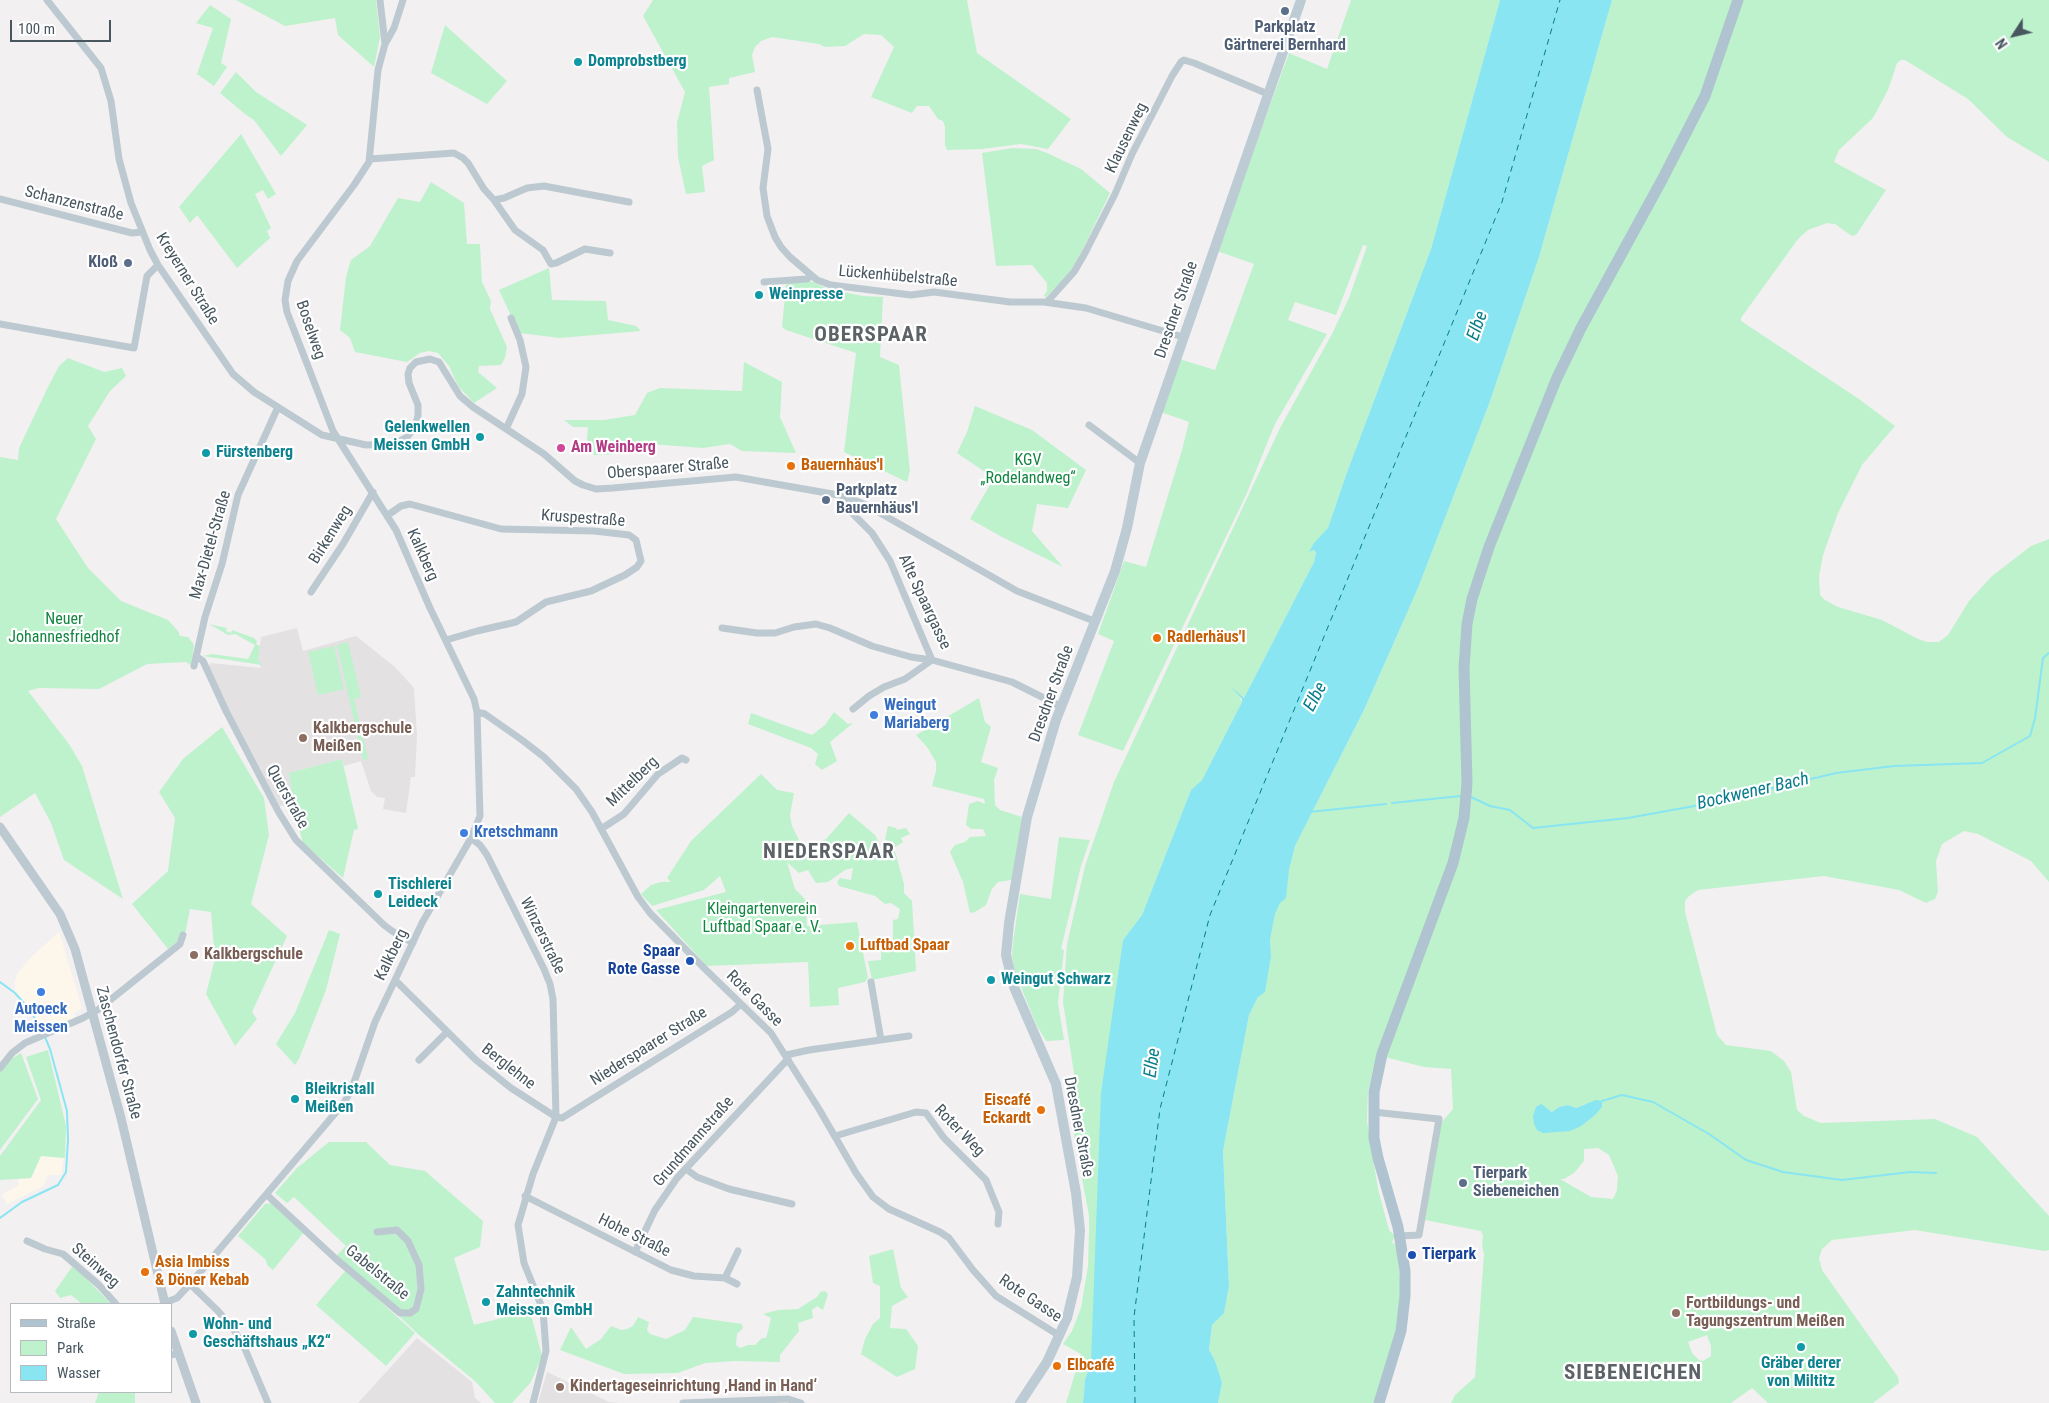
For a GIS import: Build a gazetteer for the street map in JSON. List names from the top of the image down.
{
  "streets": {
    "main road": ["Dresdner Straße"],
    "street": [
      "Klausenweg",
      "Schanzenstraße",
      "Lückenhübelstraße",
      "Kreyerner Straße",
      "Boselweg",
      "Oberspaarer Straße",
      "Kruspestraße",
      "Birkenweg",
      "Max-Dietel-Straße",
      "Kalkberg",
      "Alte Spaargasse",
      "Mittelberg",
      "Querstraße",
      "Winzerstraße",
      "Rote Gasse",
      "Niederspaarer Straße",
      "Zaschendorfer Straße",
      "Berglehne",
      "Roter Weg",
      "Grundmannstraße",
      "Hohe Straße",
      "Steinweg",
      "Gabelstraße"
    ]
  },
  "crossings": [
    ["Klausenweg", "Lückenhübelstraße"],
    ["Klausenweg", "Dresdner Straße"],
    ["Schanzenstraße", "Kreyerner Straße"],
    ["Lückenhübelstraße", "Dresdner Straße"],
    ["Kreyerner Straße", "Boselweg"],
    ["Kreyerner Straße", "Oberspaarer Straße"],
    ["Kreyerner Straße", "Max-Dietel-Straße"],
    ["Kreyerner Straße", "Kalkberg"],
    ["Dresdner Straße", "Oberspaarer Straße"],
    ["Dresdner Straße", "Alte Spaargasse"],
    ["Dresdner Straße", "Rote Gasse"],
    ["Boselweg", "Oberspaarer Straße"],
    ["Boselweg", "Kalkberg"],
    ["Oberspaarer Straße", "Kalkberg"],
    ["Oberspaarer Straße", "Alte Spaargasse"],
    ["Kruspestraße", "Kalkberg"],
    ["Birkenweg", "Kalkberg"],
    ["Max-Dietel-Straße", "Querstraße"],
    ["Kalkberg", "Querstraße"],
    ["Kalkberg", "Winzerstraße"],
    ["Kalkberg", "Rote Gasse"],
    ["Kalkberg", "Berglehne"],
    ["Kalkberg", "Gabelstraße"],
    ["Mittelberg", "Rote Gasse"],
    ["Winzerstraße", "Niederspaarer Straße"],
    ["Winzerstraße", "Berglehne"],
    ["Rote Gasse", "Niederspaarer Straße"],
    ["Rote Gasse", "Roter Weg"],
    ["Rote Gasse", "Grundmannstraße"],
    ["Niederspaarer Straße", "Berglehne"],
    ["Grundmannstraße", "Hohe Straße"]
  ],
  "districts": ["OBERSPAAR", "NIEDERSPAAR", "SIEBENEICHEN"],
  "water": ["Elbe", "Bockwener Bach"],
  "parks": ["KGV „Rodelandweg“", "Neuer Johannesfriedhof", "Kleingartenverein Luftbad Spaar e. V."],
  "places": [
    "Parkplatz Gärtnerei Bernhard",
    "Domprobstberg",
    "Kloß",
    "Weinpresse",
    "Gelenkwellen Meissen GmbH",
    "Am Weinberg",
    "Fürstenberg",
    "Bauernhäus'l",
    "Parkplatz Bauernhäus'l",
    "Radlerhäus'l",
    "Weingut Mariaberg",
    "Kalkbergschule Meißen",
    "Kretschmann",
    "Tischlerei Leideck",
    "Luftbad Spaar",
    "Kalkbergschule",
    "Spaar Rote Gasse",
    "Weingut Schwarz",
    "Autoeck Meissen",
    "Bleikristall Meißen",
    "Eiscafé Eckardt",
    "Tierpark Siebeneichen",
    "Tierpark",
    "Asia Imbiss & Döner Kebab",
    "Zahntechnik Meissen GmbH",
    "Fortbildungs- und Tagungszentrum Meißen",
    "Wohn- und Geschäftshaus „K2“",
    "Gräber derer von Miltitz",
    "Elbcafé",
    "Kindertageseinrichtung ‚Hand in Hand‘"
  ],
  "legend": ["Straße", "Park", "Wasser"],
  "scale_bar": "100 m",
  "north": "bottom left"
}
